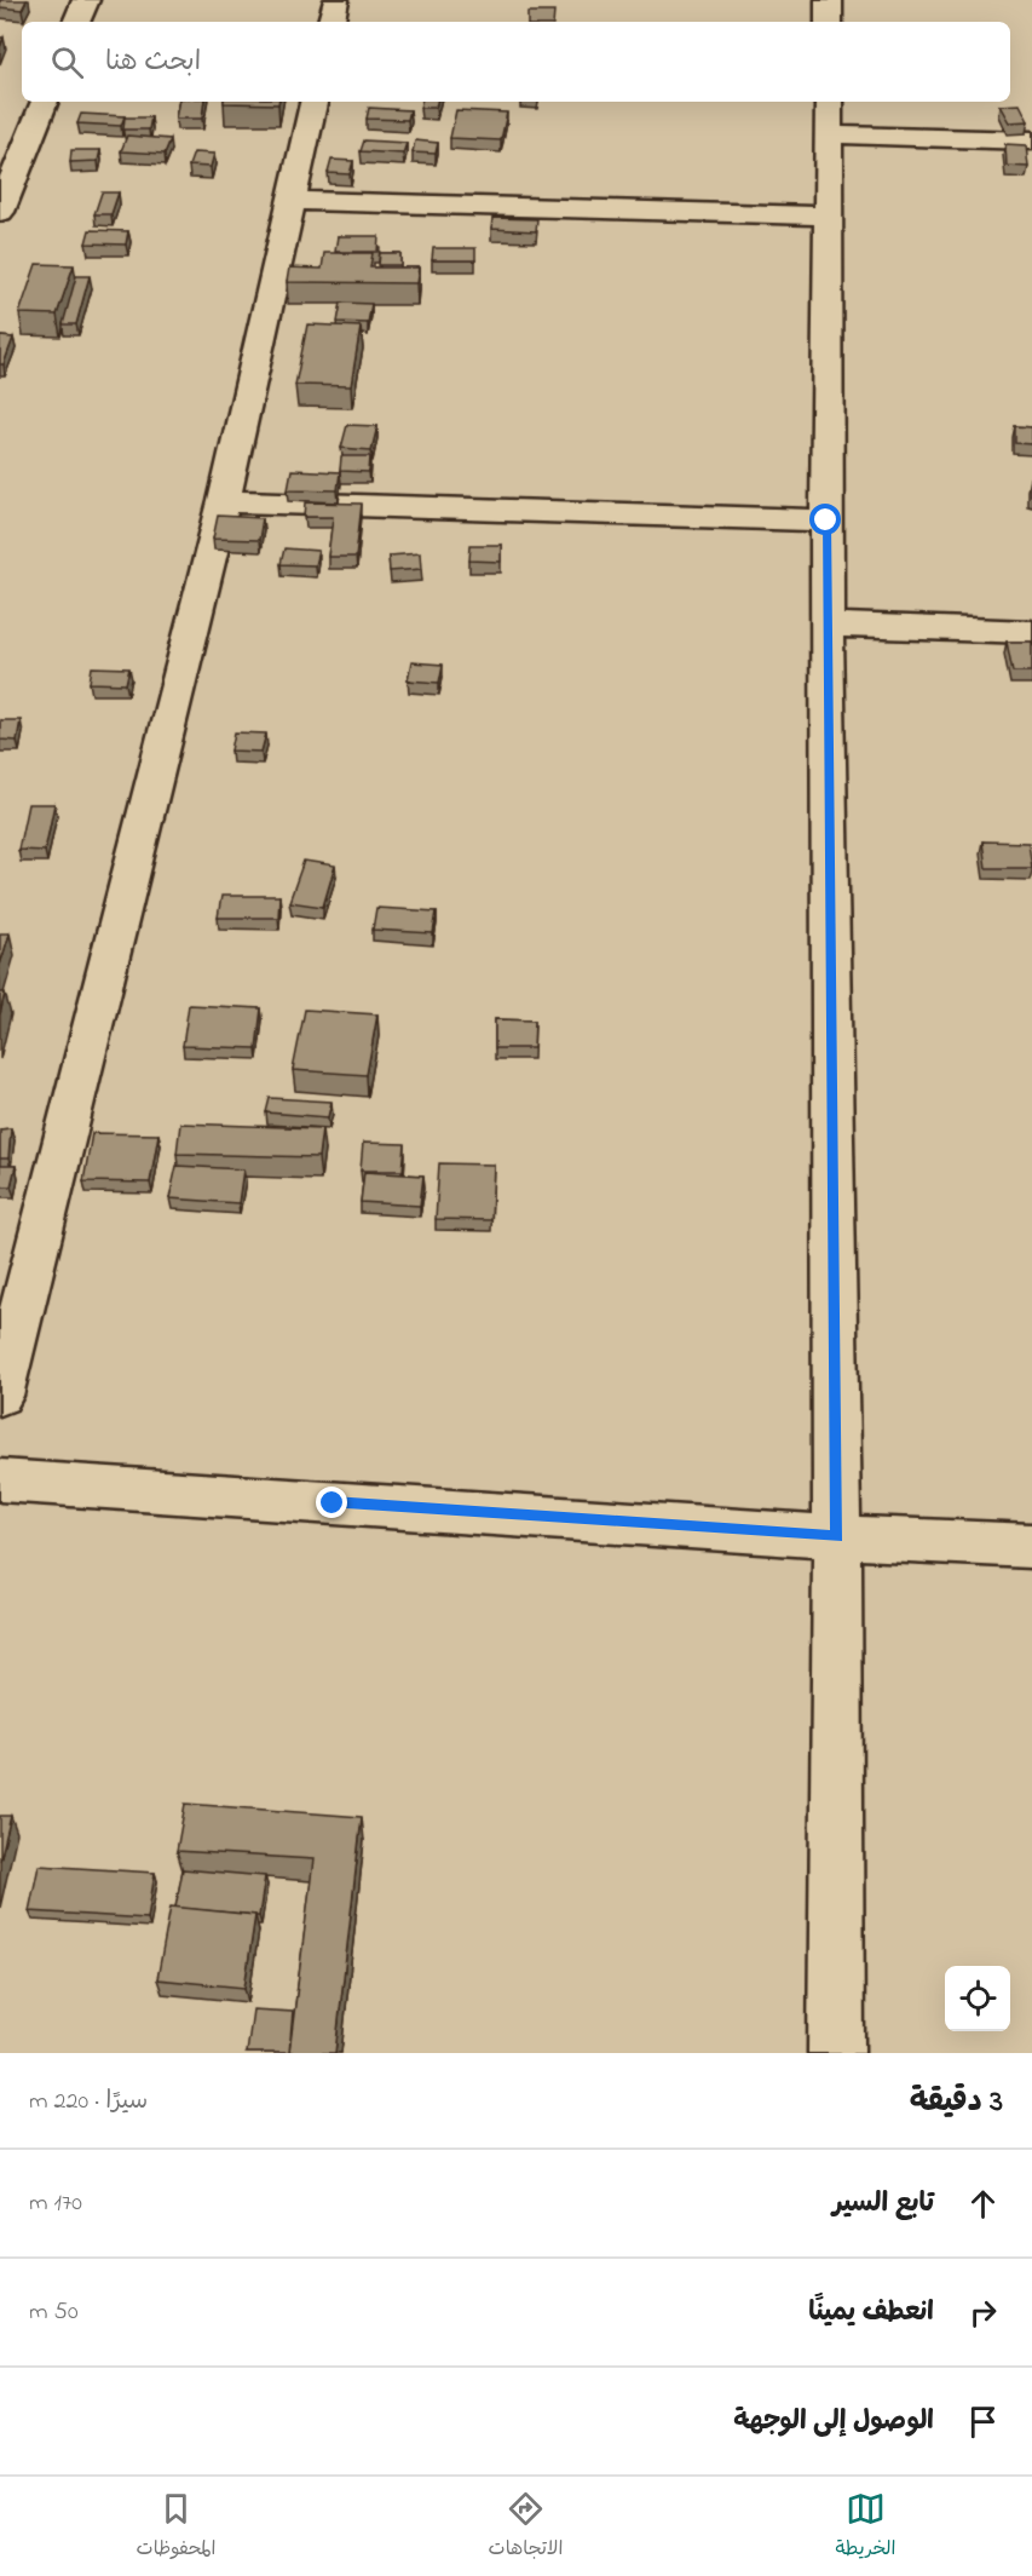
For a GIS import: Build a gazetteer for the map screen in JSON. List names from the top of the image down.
{
  "page": {
    "search": "ابحث هنا",
    "heading": ["3 دقيقة", "سيرًا · 220 m"],
    "list": [
      ["تابع السير", "170 m"],
      ["انعطف يمينًا", "50 m"],
      "الوصول إلى الوجهة"
    ],
    "nav": ["الخريطة", "الاتجاهات", "المحفوظات"]
  }
}
